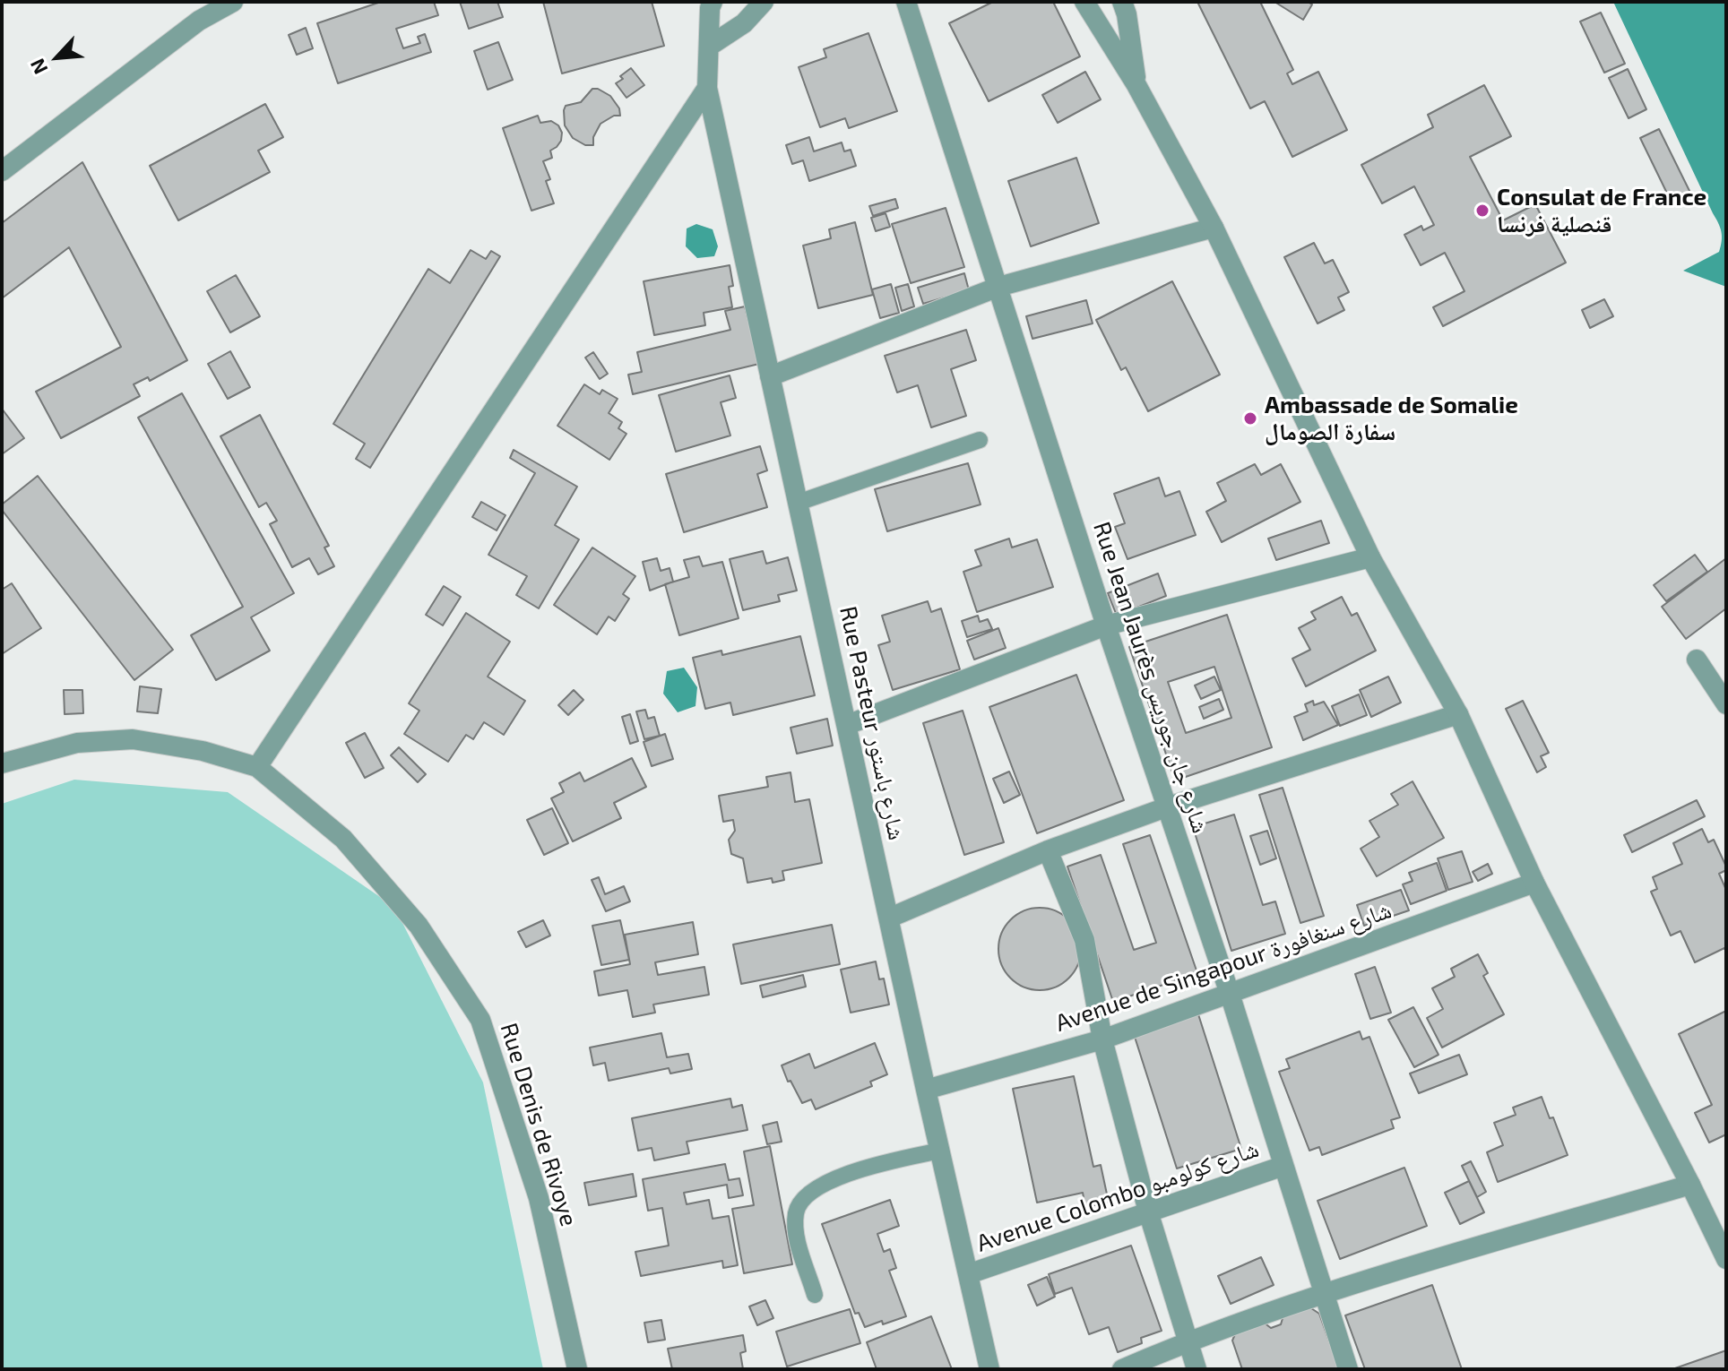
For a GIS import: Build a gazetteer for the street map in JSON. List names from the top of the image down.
{
  "streets": {
    "street": [
      "Rue Jean Jaurès شارع جان جوريس",
      "Rue Pasteur شارع باستور",
      "Avenue de Singapour شارع سنغافورة",
      "Rue Denis de Rivoye",
      "Avenue Colombo شارع كولومبو"
    ]
  },
  "crossings": [
    ["Rue Jean Jaurès شارع جان جوريس", "Avenue de Singapour شارع سنغافورة"],
    ["Rue Jean Jaurès شارع جان جوريس", "Avenue Colombo شارع كولومبو"],
    ["Rue Pasteur شارع باستور", "Avenue de Singapour شارع سنغافورة"],
    ["Rue Pasteur شارع باستور", "Avenue Colombo شارع كولومبو"]
  ],
  "places": ["Consulat de France قنصلية فرنسا", "Ambassade de Somalie سفارة الصومال"],
  "north": "bottom left"
}
